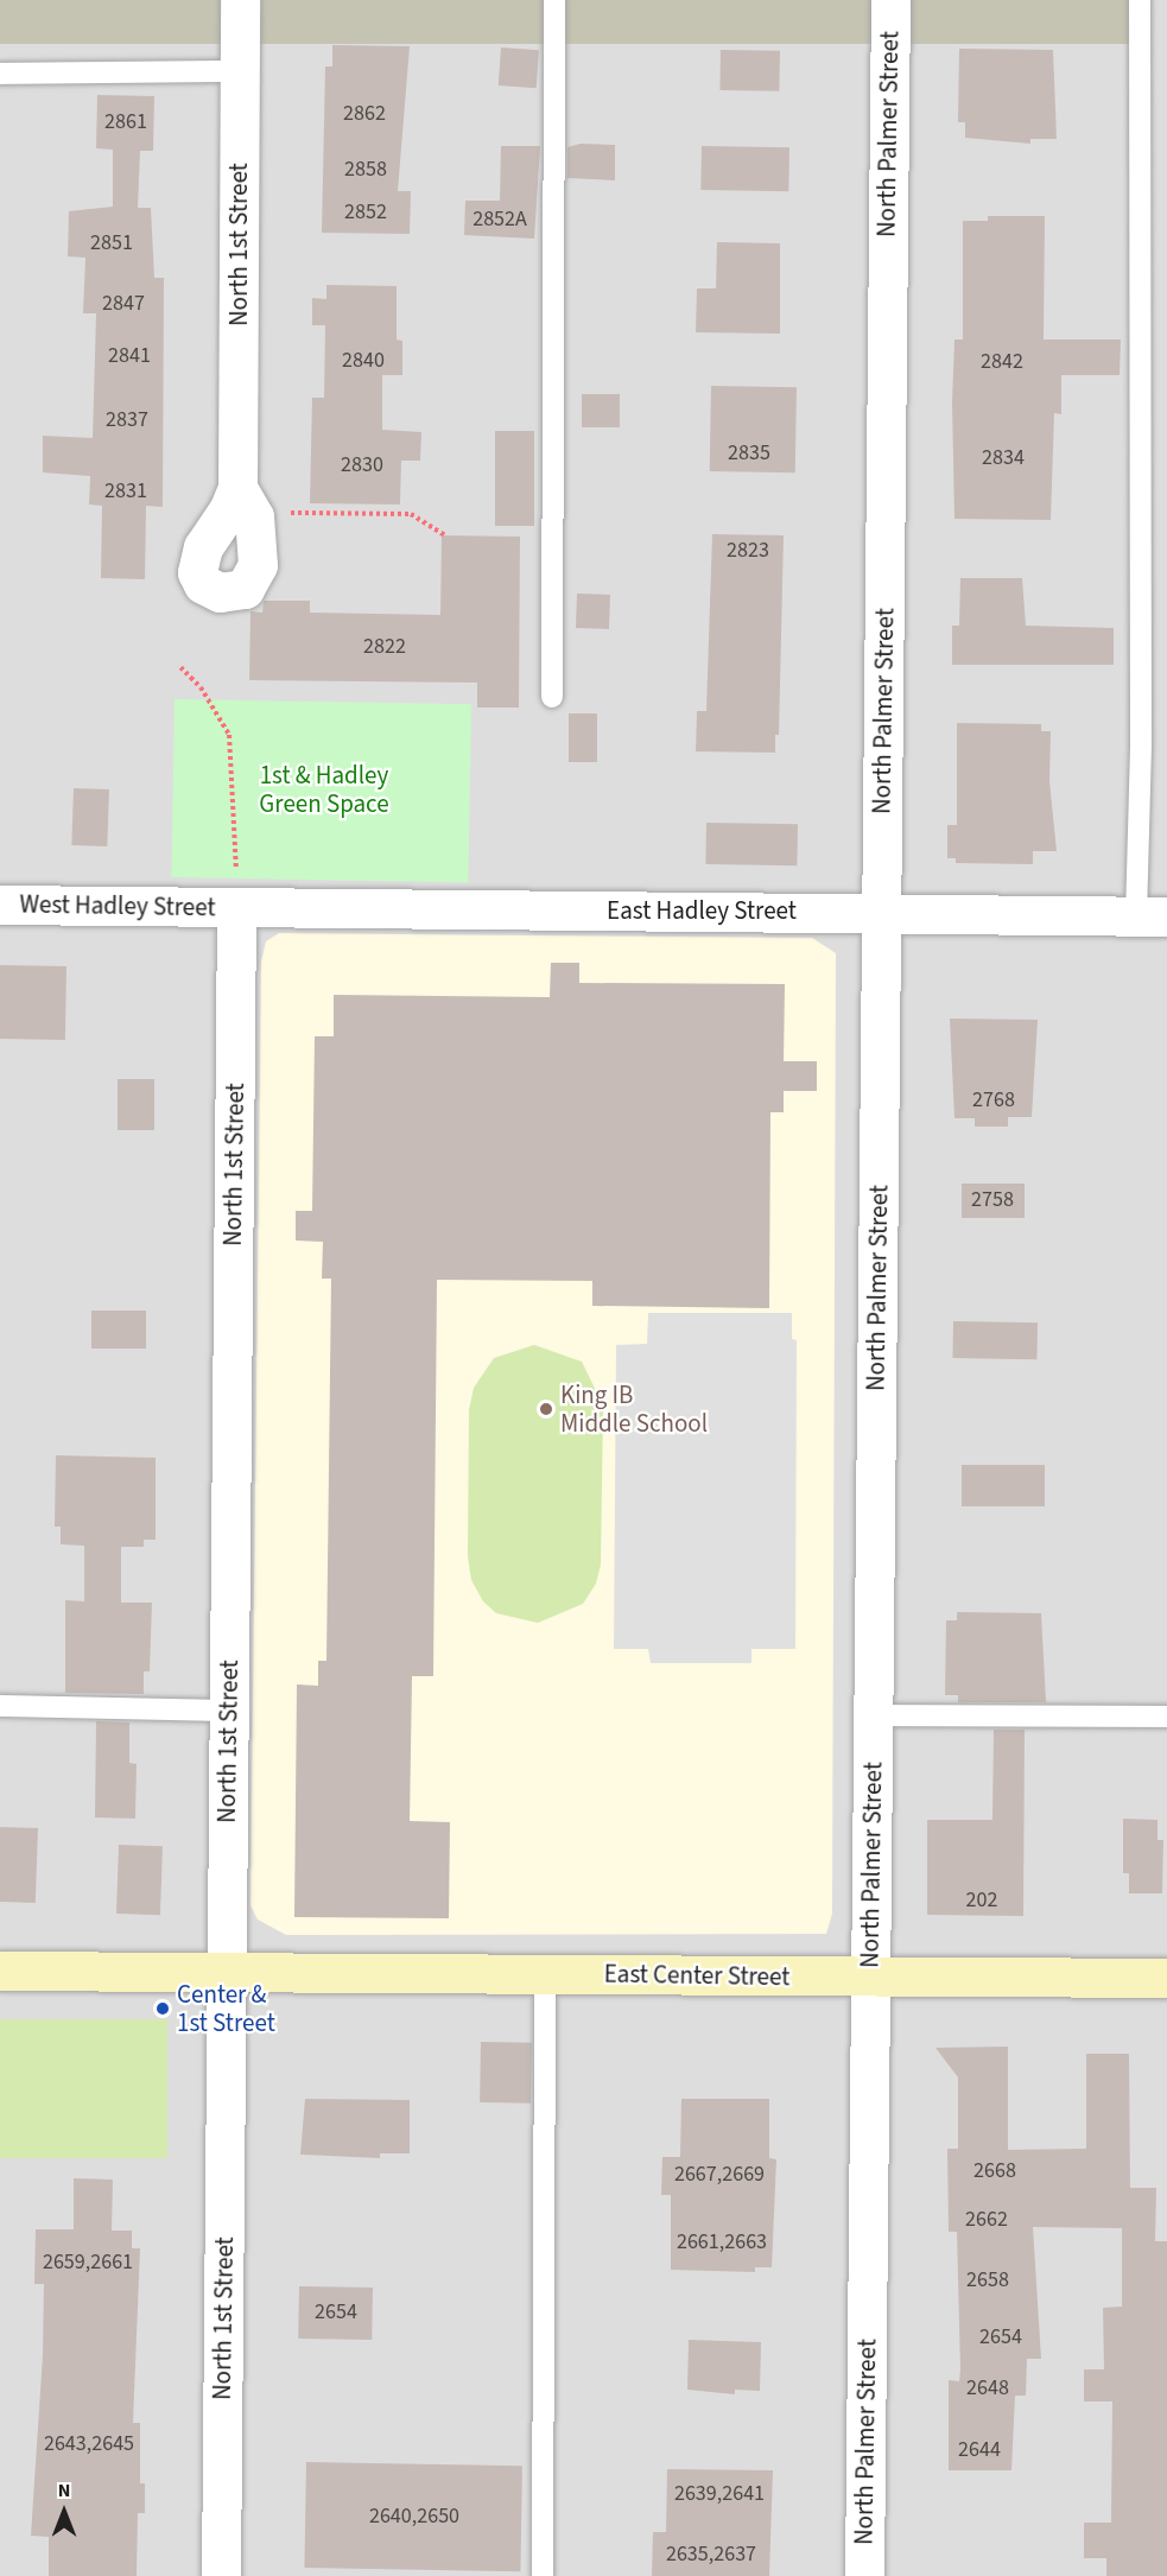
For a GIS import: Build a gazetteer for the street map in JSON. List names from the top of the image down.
{
  "streets": {
    "street": [
      "North Palmer Street",
      "North 1st Street",
      "West Hadley Street",
      "East Hadley Street",
      "East Center Street"
    ]
  },
  "crossings": [
    ["North Palmer Street", "East Hadley Street"],
    ["North Palmer Street", "East Center Street"],
    ["North 1st Street", "West Hadley Street"],
    ["North 1st Street", "East Hadley Street"],
    ["North 1st Street", "East Center Street"],
    ["West Hadley Street", "East Hadley Street"]
  ],
  "parks": ["1st & Hadley Green Space"],
  "places": ["King IB Middle School", "Center & 1st Street"],
  "house_numbers": [
    "2862",
    "2861",
    "2858",
    "2852",
    "2852A",
    "2851",
    "2847",
    "2841",
    "2840",
    "2842",
    "2837",
    "2835",
    "2834",
    "2830",
    "2831",
    "2823",
    "2822",
    "2768",
    "2758",
    "202",
    "2668",
    "2667,2669",
    "2662",
    "2661,2663",
    "2659,2661",
    "2658",
    "2654",
    "2654",
    "2648",
    "2643,2645",
    "2644",
    "2639,2641",
    "2640,2650",
    "2635,2637"
  ],
  "north": "top"
}
